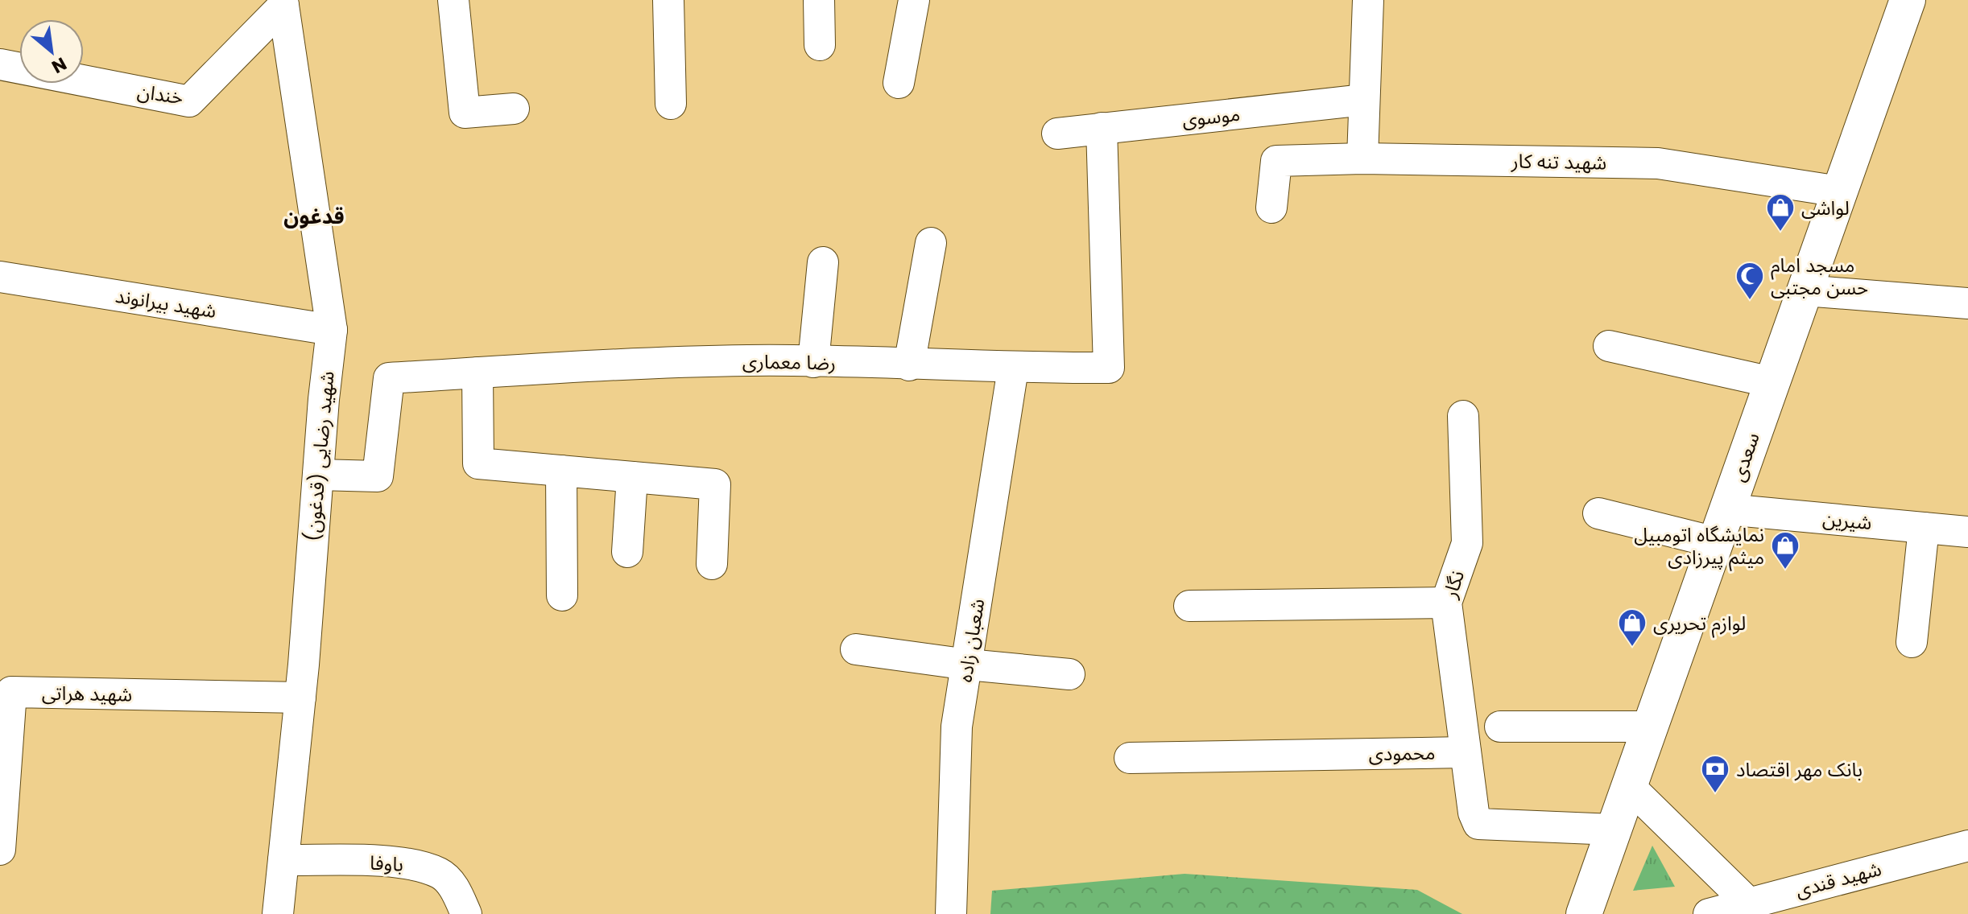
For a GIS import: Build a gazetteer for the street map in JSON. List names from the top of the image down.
{
  "streets": {
    "main road": ["سعدی"],
    "street": [
      "خندان",
      "موسوی",
      "شهید تنه کار",
      "شهید بیرانوند",
      "رضا معماری",
      "(قدغون) شهید رضایی",
      "شیرین",
      "نگار",
      "شعبان زاده",
      "شهید هراتی",
      "محمودی",
      "باوفا",
      "شهید قندی"
    ]
  },
  "crossings": [
    ["خندان", "(قدغون) شهید رضایی"],
    ["موسوی", "رضا معماری"],
    ["شهید تنه کار", "سعدی"],
    ["شهید بیرانوند", "(قدغون) شهید رضایی"],
    ["رضا معماری", "(قدغون) شهید رضایی"],
    ["رضا معماری", "شعبان زاده"],
    ["(قدغون) شهید رضایی", "شهید هراتی"],
    ["(قدغون) شهید رضایی", "باوفا"],
    ["سعدی", "شیرین"],
    ["نگار", "محمودی"]
  ],
  "districts": ["قدغون"],
  "places": {
    "shop": ["لواشی", "نمایشگاه اتومبیل میثم پیرزادی", "لوازم تحریری"],
    "mosque": ["مسجد امام حسن مجتبی"],
    "bank": ["بانک مهر اقتصاد"]
  },
  "north": "bottom right"
}
